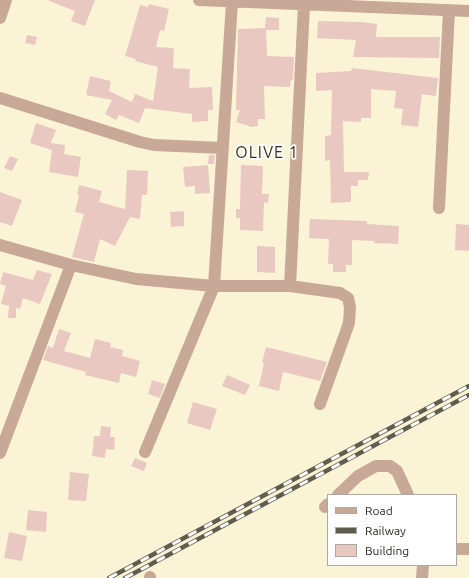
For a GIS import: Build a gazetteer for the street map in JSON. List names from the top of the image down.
{
  "districts": ["OLIVE 1"],
  "legend": ["Road", "Railway", "Building"]
}
